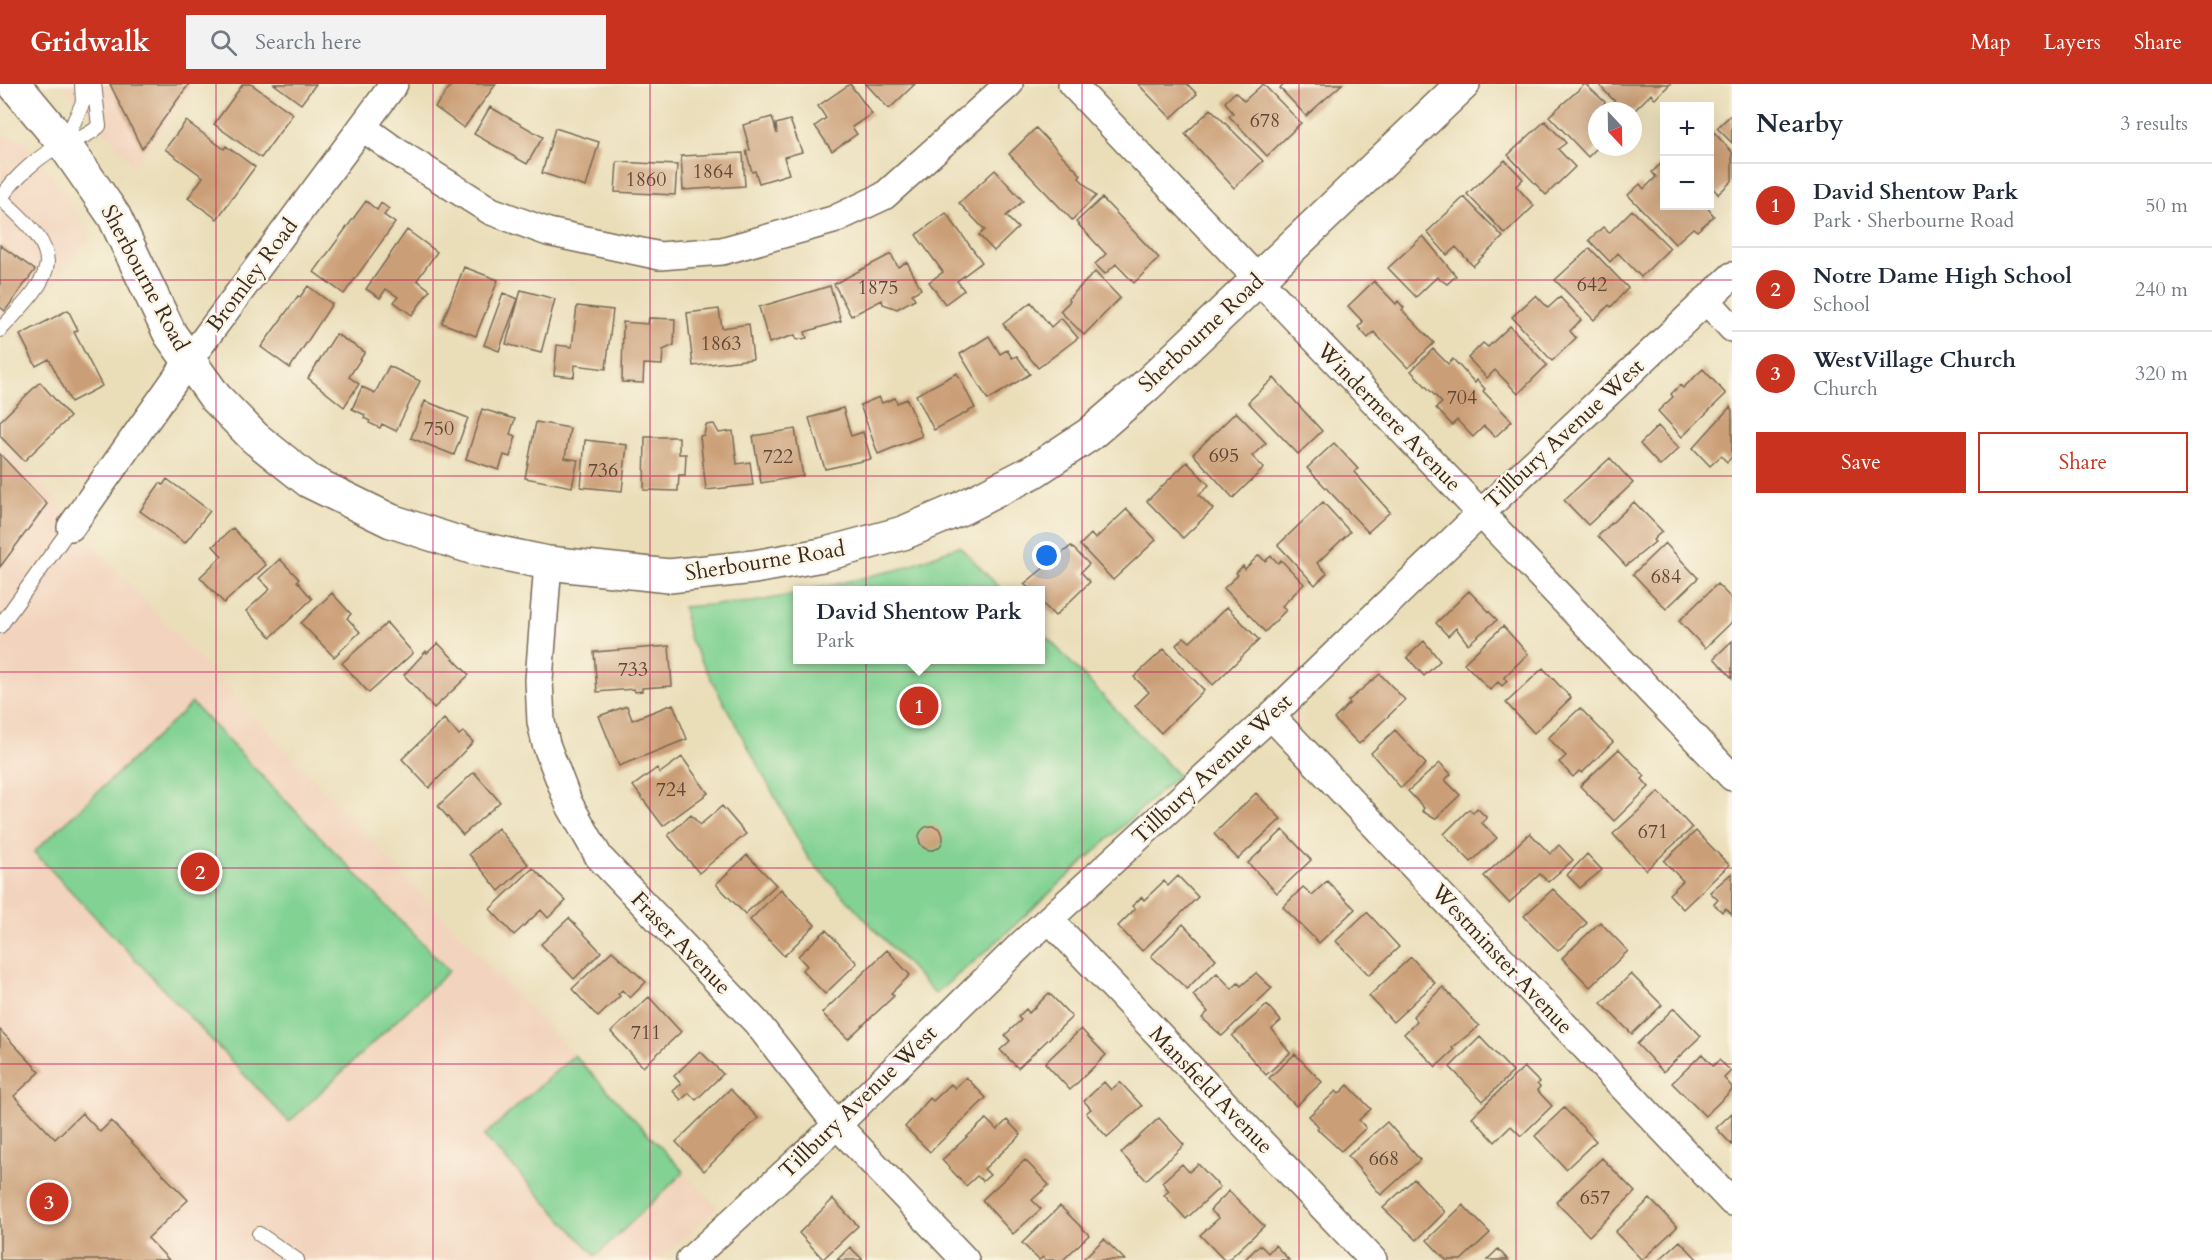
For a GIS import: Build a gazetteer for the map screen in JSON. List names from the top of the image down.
{
  "streets": {
    "street": [
      "Bromley Road",
      "Sherbourne Road",
      "Windermere Avenue",
      "Tillbury Avenue West",
      "Fraser Avenue",
      "Westminster Avenue",
      "Mansfield Avenue"
    ]
  },
  "crossings": [
    ["Bromley Road", "Sherbourne Road"],
    ["Sherbourne Road", "Windermere Avenue"],
    ["Sherbourne Road", "Fraser Avenue"],
    ["Windermere Avenue", "Tillbury Avenue West"],
    ["Tillbury Avenue West", "Fraser Avenue"],
    ["Tillbury Avenue West", "Westminster Avenue"],
    ["Tillbury Avenue West", "Mansfield Avenue"]
  ],
  "house_numbers": [
    "678",
    "1864",
    "1860",
    "642",
    "1875",
    "1863",
    "704",
    "750",
    "695",
    "722",
    "736",
    "684",
    "733",
    "724",
    "671",
    "711",
    "668",
    "657"
  ],
  "north": "bottom",
  "page": {
    "header": "Gridwalk",
    "search": "Search here",
    "nav": ["Map", "Layers", "Share"],
    "heading": ["Nearby", "3 results"],
    "map_buttons": ["+", "−"],
    "list": [
      {
        "mark": "1",
        "name": "David Shentow Park",
        "note": "Park · Sherbourne Road",
        "value": "50 m"
      },
      {
        "mark": "2",
        "name": "Notre Dame High School",
        "note": "School",
        "value": "240 m"
      },
      {
        "mark": "3",
        "name": "WestVillage Church",
        "note": "Church",
        "value": "320 m"
      }
    ],
    "buttons": ["Save", "Share"],
    "popup": ["David Shentow Park", "Park"],
    "pins": ["1", "2", "3"]
  }
}
